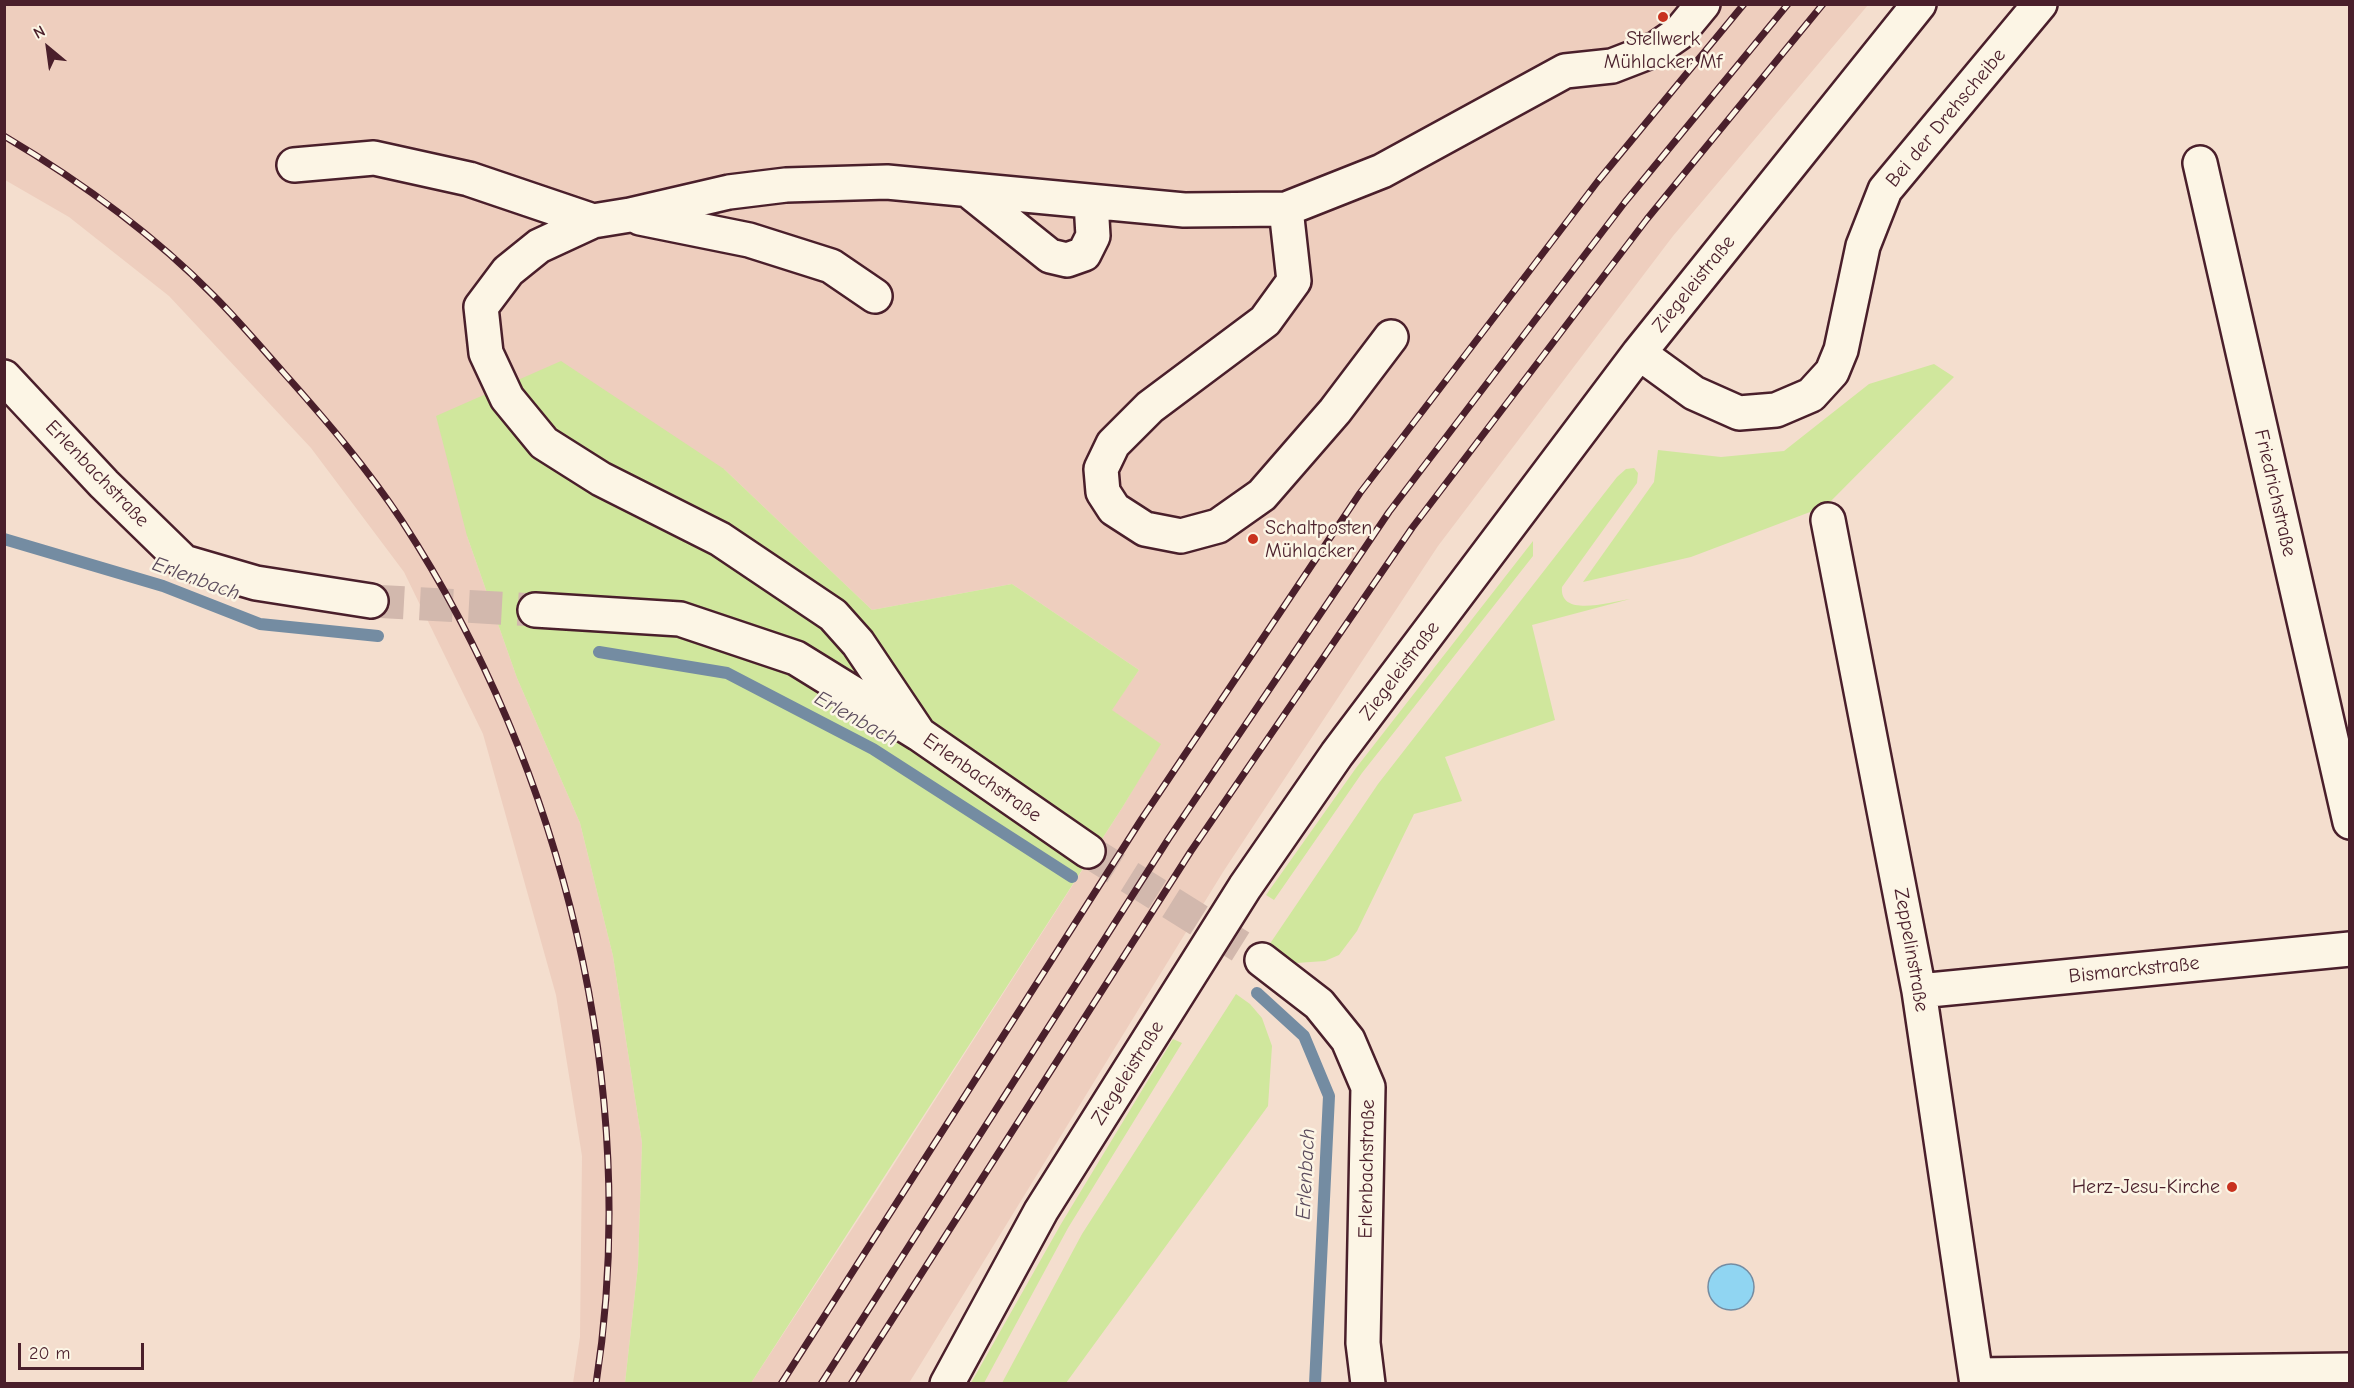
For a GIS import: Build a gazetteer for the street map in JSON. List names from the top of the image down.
{
  "streets": {
    "street": [
      "Bei der Drehscheibe",
      "Ziegeleistraße",
      "Erlenbachstraße",
      "Friedrichstraße",
      "Zeppelinstraße",
      "Bismarckstraße"
    ]
  },
  "crossings": [
    ["Bei der Drehscheibe", "Ziegeleistraße"],
    ["Zeppelinstraße", "Bismarckstraße"]
  ],
  "water": ["Erlenbach"],
  "places": ["Stellwerk Mühlacker Mf", "Schaltposten Mühlacker", "Herz-Jesu-Kirche"],
  "scale_bar": "20 m",
  "north": "top left"
}
